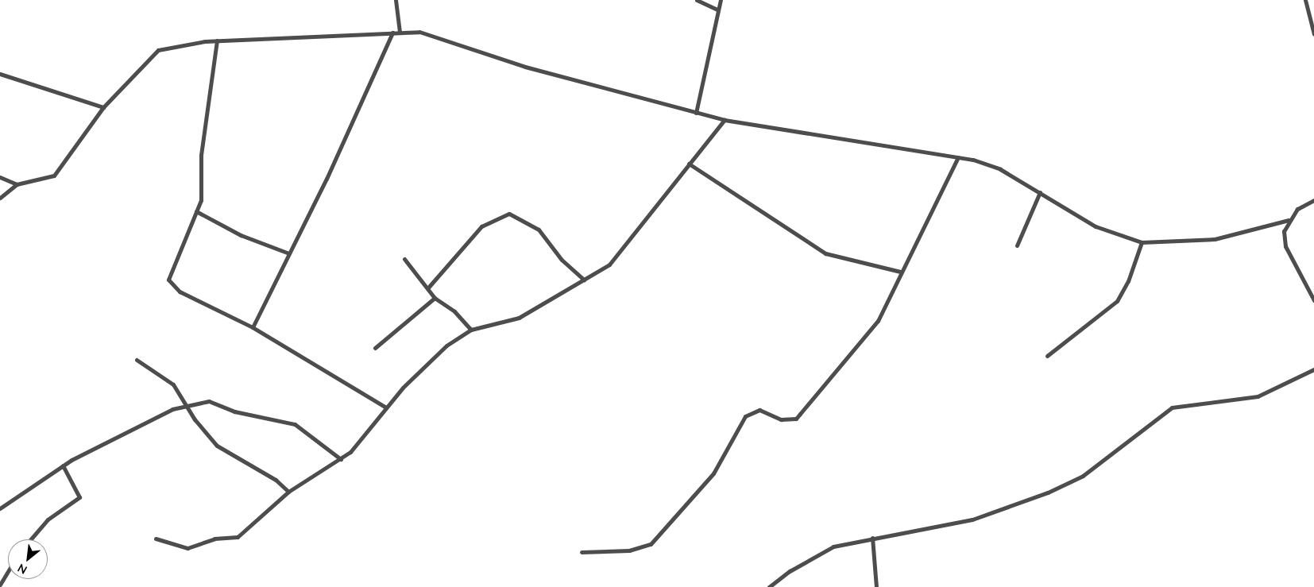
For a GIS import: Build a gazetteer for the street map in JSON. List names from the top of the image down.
{
  "north": "bottom left"
}
